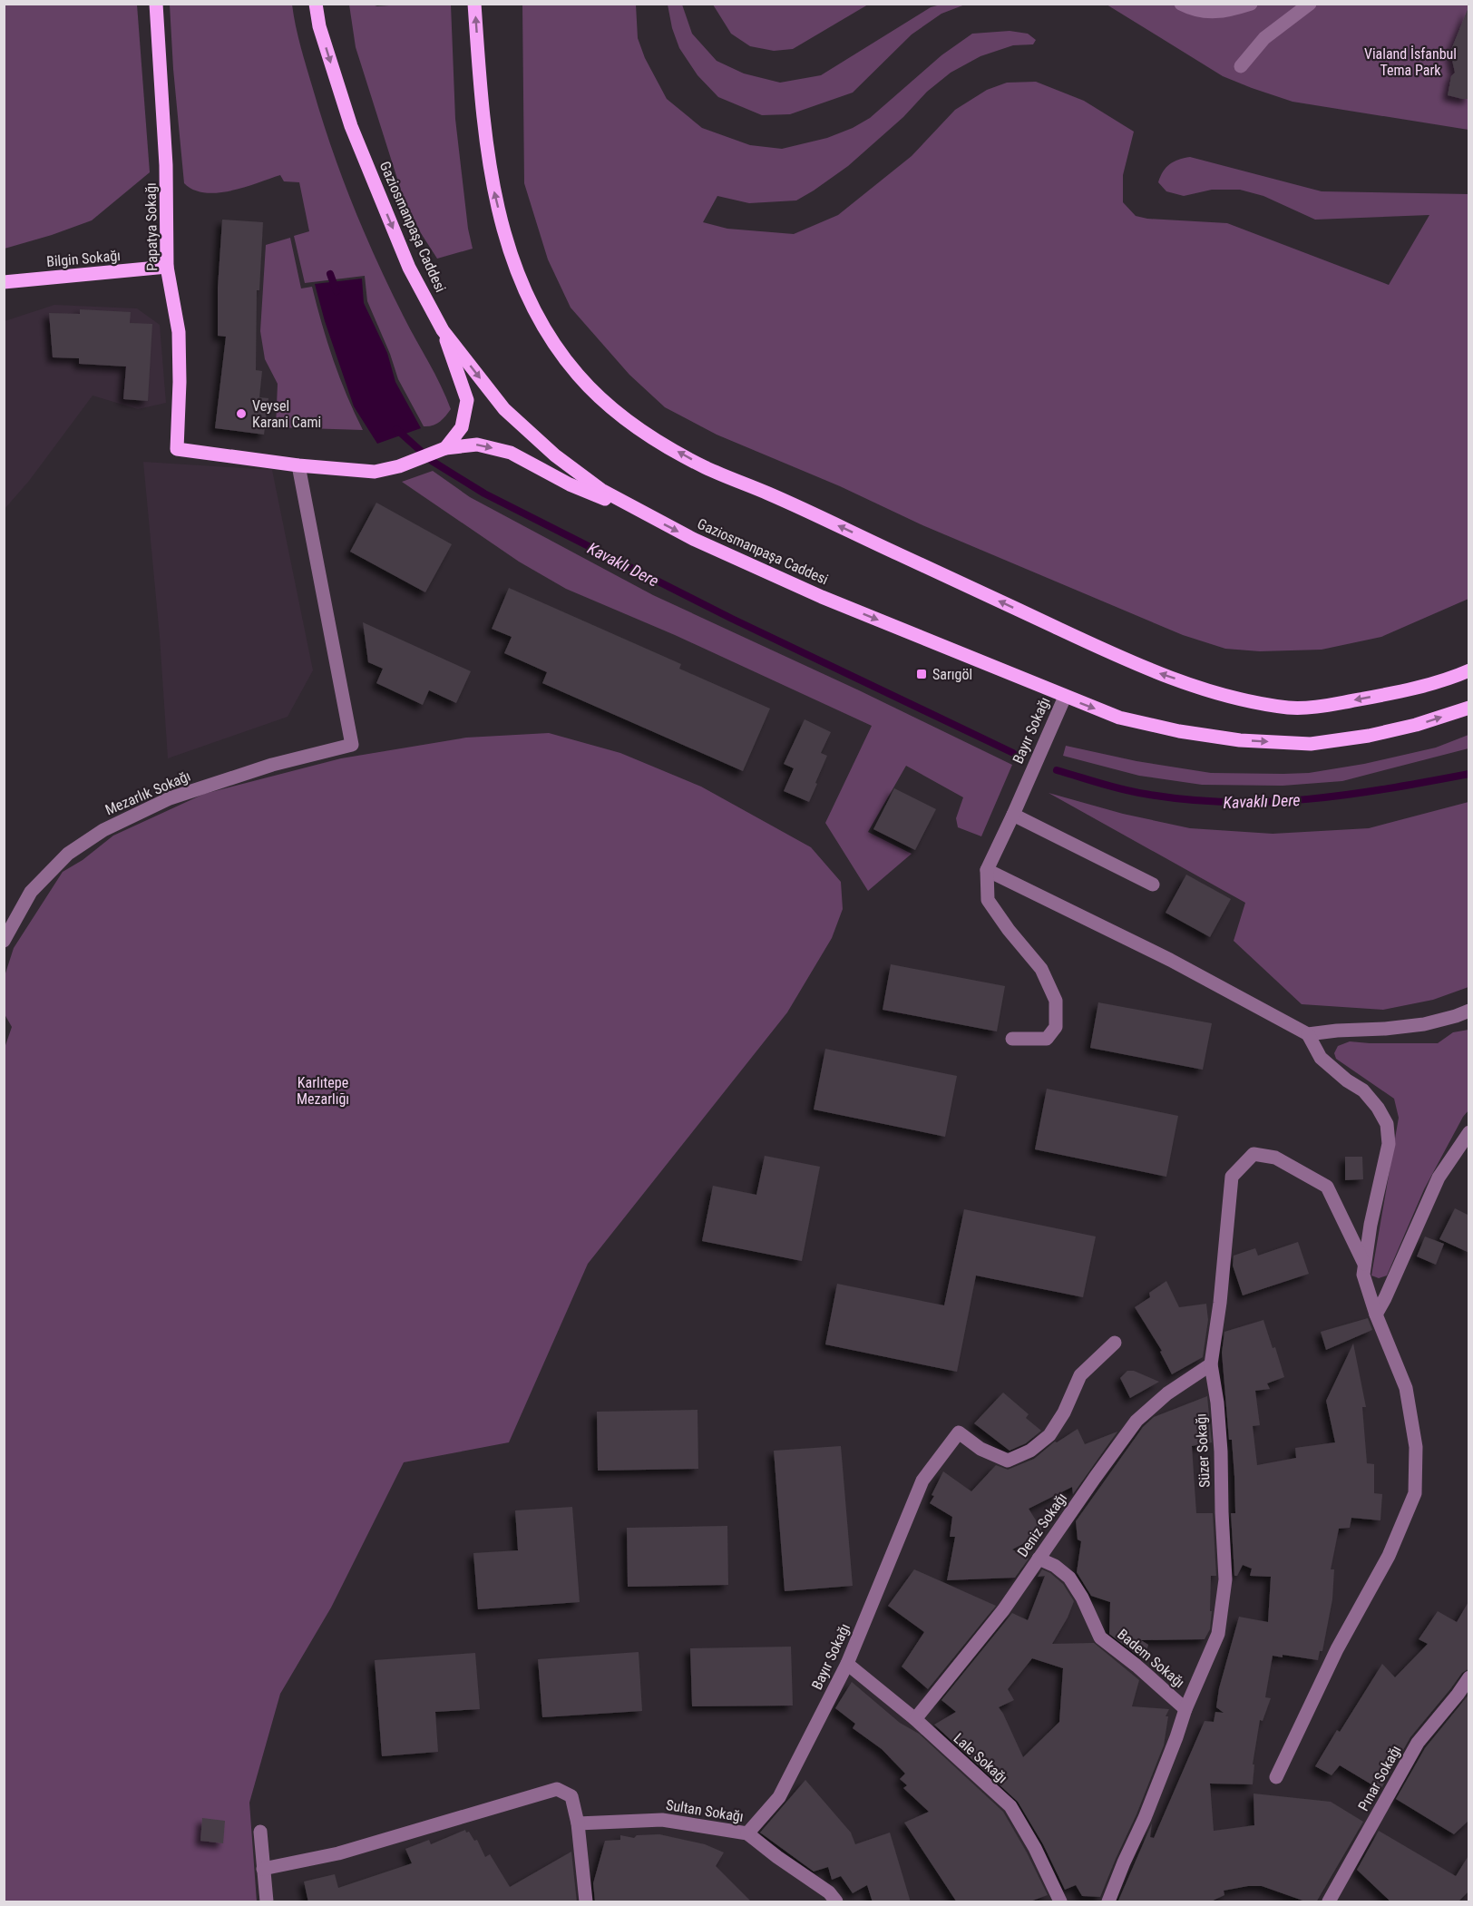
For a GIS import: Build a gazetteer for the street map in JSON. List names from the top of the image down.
{
  "streets": {
    "main road": ["Papatya Sokağı", "Gaziosmanpaşa Caddesi", "Bilgin Sokağı"],
    "street": [
      "Bayır Sokağı",
      "Mezarlık Sokağı",
      "Süzer Sokağı",
      "Deniz Sokağı",
      "Badem Sokağı",
      "Lale Sokağı",
      "Pınar Sokağı",
      "Sultan Sokağı"
    ]
  },
  "crossings": [
    ["Papatya Sokağı", "Bilgin Sokağı"],
    ["Papatya Sokağı", "Mezarlık Sokağı"],
    ["Gaziosmanpaşa Caddesi", "Bayır Sokağı"],
    ["Bayır Sokağı", "Lale Sokağı"],
    ["Bayır Sokağı", "Sultan Sokağı"],
    ["Süzer Sokağı", "Deniz Sokağı"],
    ["Süzer Sokağı", "Badem Sokağı"],
    ["Deniz Sokağı", "Badem Sokağı"],
    ["Deniz Sokağı", "Lale Sokağı"]
  ],
  "one_way": ["Gaziosmanpaşa Caddesi"],
  "water": ["Kavaklı Dere"],
  "parks": ["Vialand İsfanbul Tema Park", "Karlıtepe Mezarlığı"],
  "places": {
    "other": ["Veysel Karani Cami"],
    "transit": ["Sarıgöl"]
  }
}
